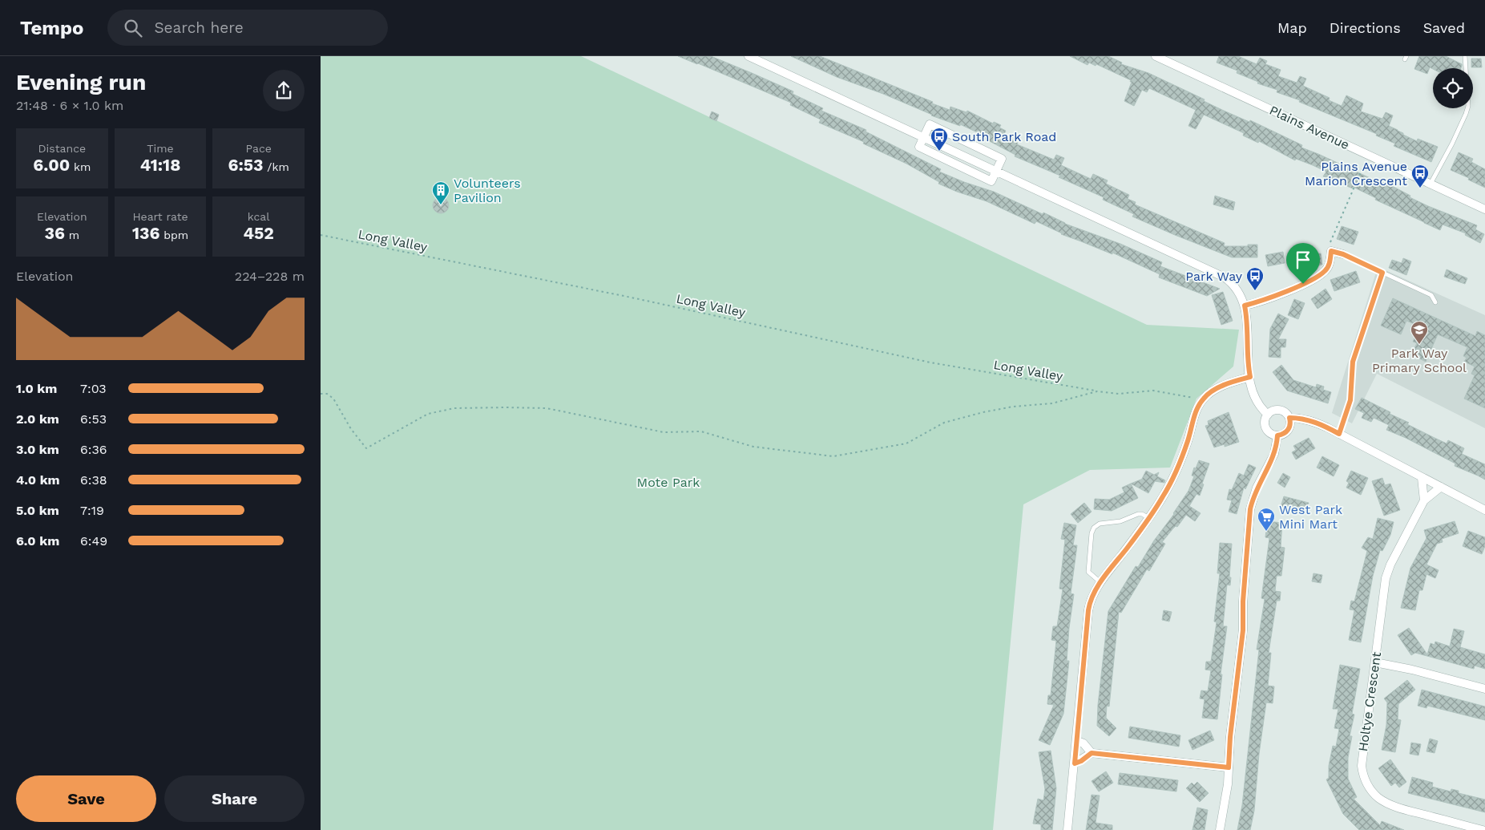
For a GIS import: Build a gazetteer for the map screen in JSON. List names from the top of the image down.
{
  "streets": {
    "street": ["Plains Avenue", "Holtye Crescent"],
    "path": ["Long Valley"]
  },
  "parks": ["Mote Park"],
  "places": {
    "bus stop": ["South Park Road", "Plains Avenue Marion Crescent", "Park Way"],
    "building": ["Volunteers Pavilion"],
    "school or university": ["Park Way Primary School"],
    "supermarket": ["West Park Mini Mart"]
  },
  "page": {
    "header": "Tempo",
    "search": "Search here",
    "nav": ["Map", "Directions", "Saved"],
    "heading": ["Evening run", "21:48 · 6 × 1.0 km"],
    "stats": [
      ["Distance", "6.00 km"],
      ["Time", "41:18"],
      ["Pace", "6:53 /km"],
      ["Elevation", "36 m"],
      ["Heart rate", "136 bpm"],
      ["kcal", "452"]
    ],
    "chart": ["Elevation", "224–228 m"],
    "list": [
      {
        "name": "1.0 km",
        "note": "7:03"
      },
      {
        "name": "2.0 km",
        "note": "6:53"
      },
      {
        "name": "3.0 km",
        "note": "6:36"
      },
      {
        "name": "4.0 km",
        "note": "6:38"
      },
      {
        "name": "5.0 km",
        "note": "7:19"
      },
      {
        "name": "6.0 km",
        "note": "6:49"
      }
    ],
    "buttons": ["Save", "Share"]
  }
}
